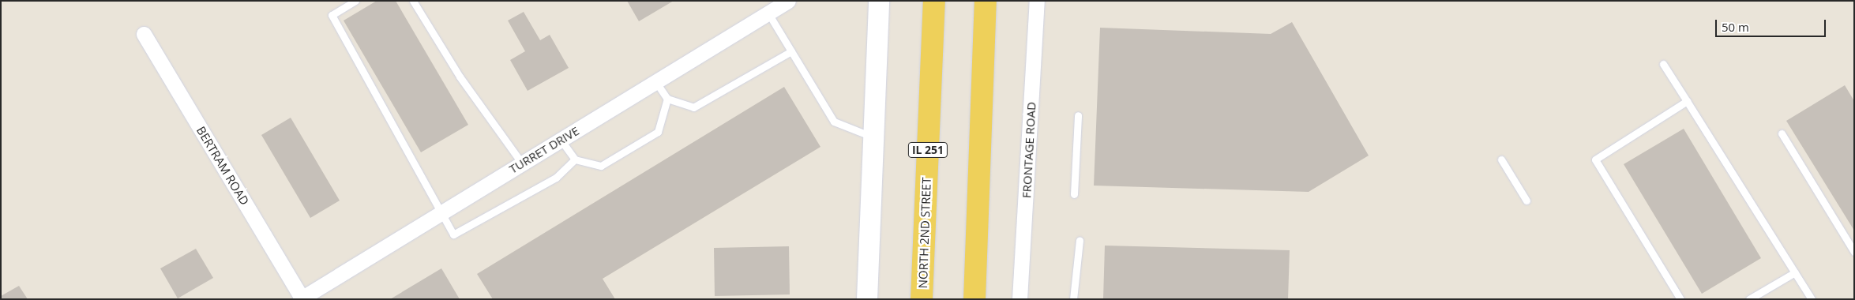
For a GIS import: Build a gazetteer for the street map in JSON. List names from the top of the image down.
{
  "streets": {
    "main road": ["IL 251", "NORTH 2ND STREET"],
    "street": ["TURRET DRIVE", "FRONTAGE ROAD", "BERTRAM ROAD"]
  },
  "crossings": [
    ["TURRET DRIVE", "BERTRAM ROAD"]
  ],
  "scale_bar": "50 m"
}
